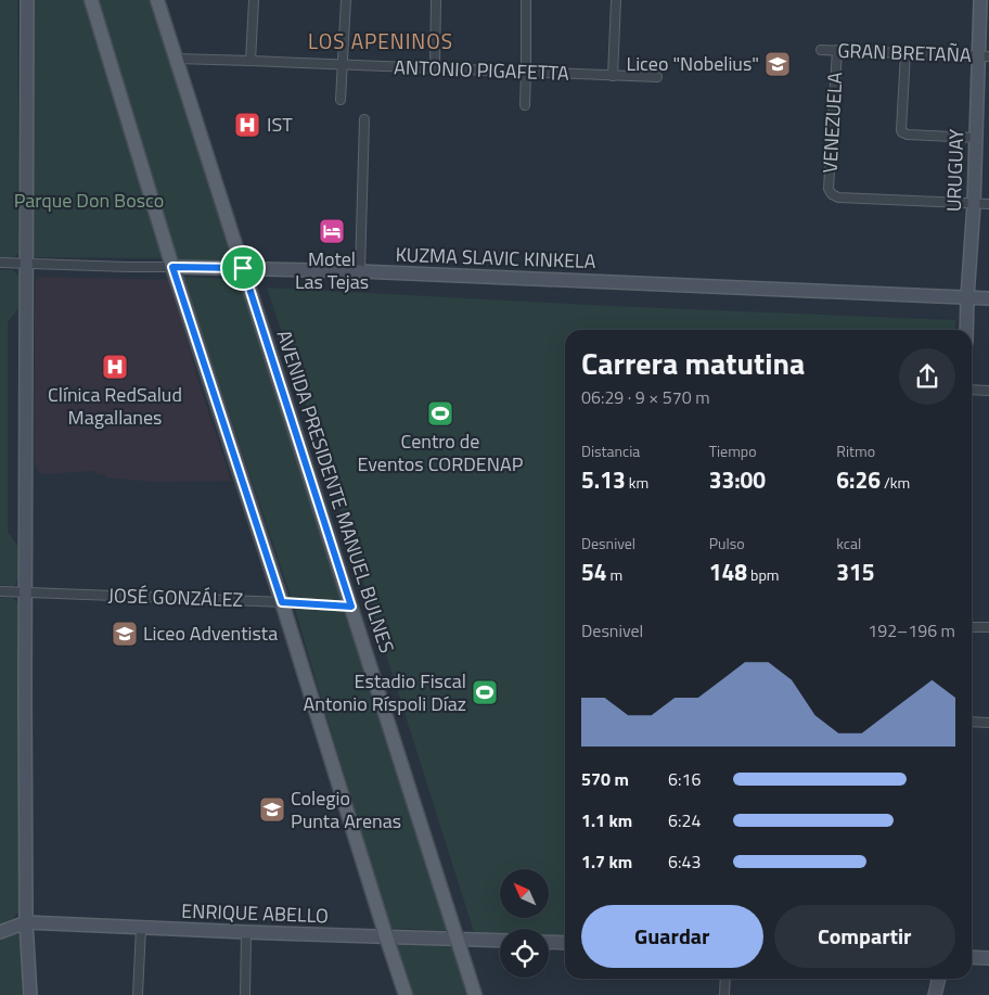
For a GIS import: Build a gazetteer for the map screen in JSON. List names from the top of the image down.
{
  "streets": {
    "main road": ["AVENIDA PRESIDENTE MANUEL BULNES"],
    "street": [
      "GRAN BRETAÑA",
      "ANTONIO PIGAFETTA",
      "VENEZUELA",
      "URUGUAY",
      "KUZMA SLAVIC KINKELA",
      "JOSÉ GONZÁLEZ",
      "ENRIQUE ABELLO"
    ]
  },
  "crossings": [
    ["GRAN BRETAÑA", "VENEZUELA"],
    ["GRAN BRETAÑA", "URUGUAY"],
    ["ANTONIO PIGAFETTA", "AVENIDA PRESIDENTE MANUEL BULNES"],
    ["VENEZUELA", "URUGUAY"],
    ["URUGUAY", "KUZMA SLAVIC KINKELA"],
    ["KUZMA SLAVIC KINKELA", "AVENIDA PRESIDENTE MANUEL BULNES"],
    ["AVENIDA PRESIDENTE MANUEL BULNES", "JOSÉ GONZÁLEZ"],
    ["AVENIDA PRESIDENTE MANUEL BULNES", "ENRIQUE ABELLO"]
  ],
  "districts": ["LOS APENINOS"],
  "parks": ["Parque Don Bosco"],
  "places": {
    "school or university": ["Liceo \"Nobelius\"", "Liceo Adventista", "Colegio Punta Arenas"],
    "hospital": ["IST", "Clínica RedSalud Magallanes"],
    "hotel": ["Motel Las Tejas"],
    "sports": ["Centro de Eventos CORDENAP", "Estadio Fiscal Antonio Ríspoli Díaz"]
  },
  "north": "top left",
  "page": {
    "heading": ["Carrera matutina", "06:29 · 9 × 570 m"],
    "stats": [
      ["Distancia", "5.13 km"],
      ["Tiempo", "33:00"],
      ["Ritmo", "6:26 /km"],
      ["Desnivel", "54 m"],
      ["Pulso", "148 bpm"],
      ["kcal", "315"]
    ],
    "chart": ["Desnivel", "192–196 m"],
    "list": [
      {
        "name": "570 m",
        "note": "6:16"
      },
      {
        "name": "1.1 km",
        "note": "6:24"
      },
      {
        "name": "1.7 km",
        "note": "6:43"
      }
    ],
    "buttons": ["Guardar", "Compartir"]
  }
}
